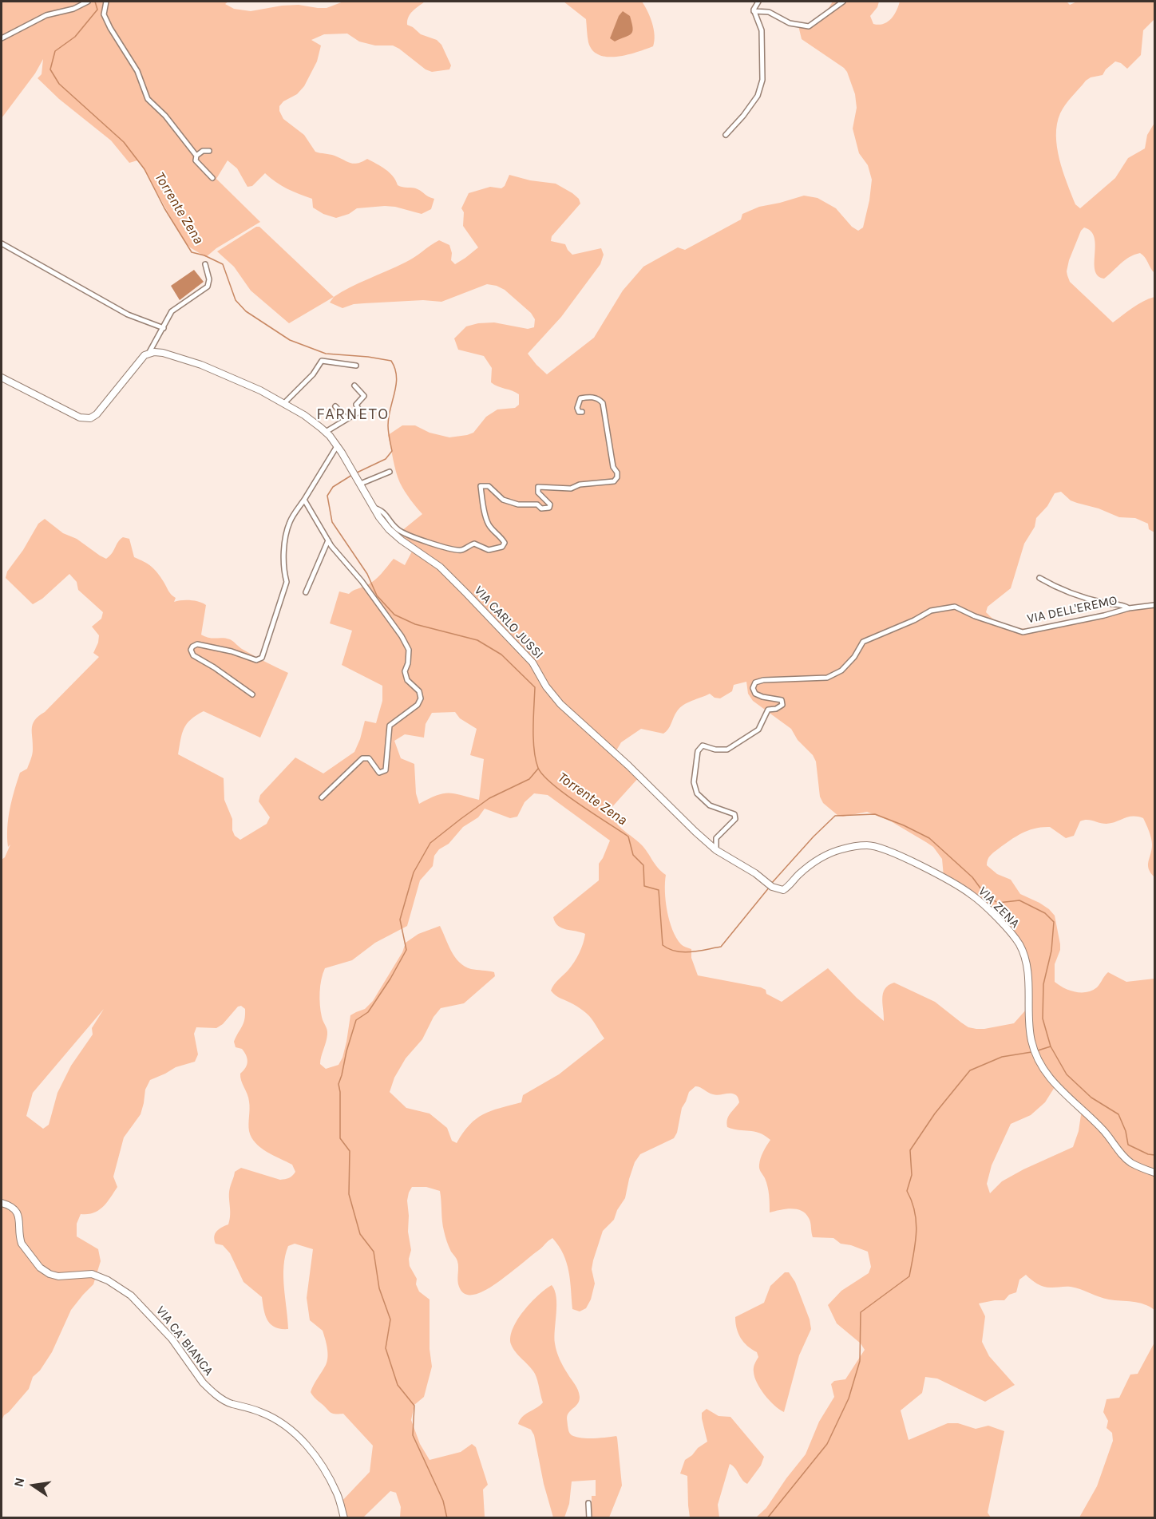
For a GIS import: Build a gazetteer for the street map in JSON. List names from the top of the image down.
{
  "streets": {
    "street": [
      "VIA DELL'EREMO",
      "VIA CARLO JUSSI",
      "VIA ZENA",
      "VIA CA' BIANCA"
    ]
  },
  "crossings": [
    ["VIA DELL'EREMO", "VIA CARLO JUSSI"],
    ["VIA CARLO JUSSI", "VIA ZENA"]
  ],
  "districts": ["FARNETO"],
  "water": ["Torrente Zena"],
  "north": "left"
}
